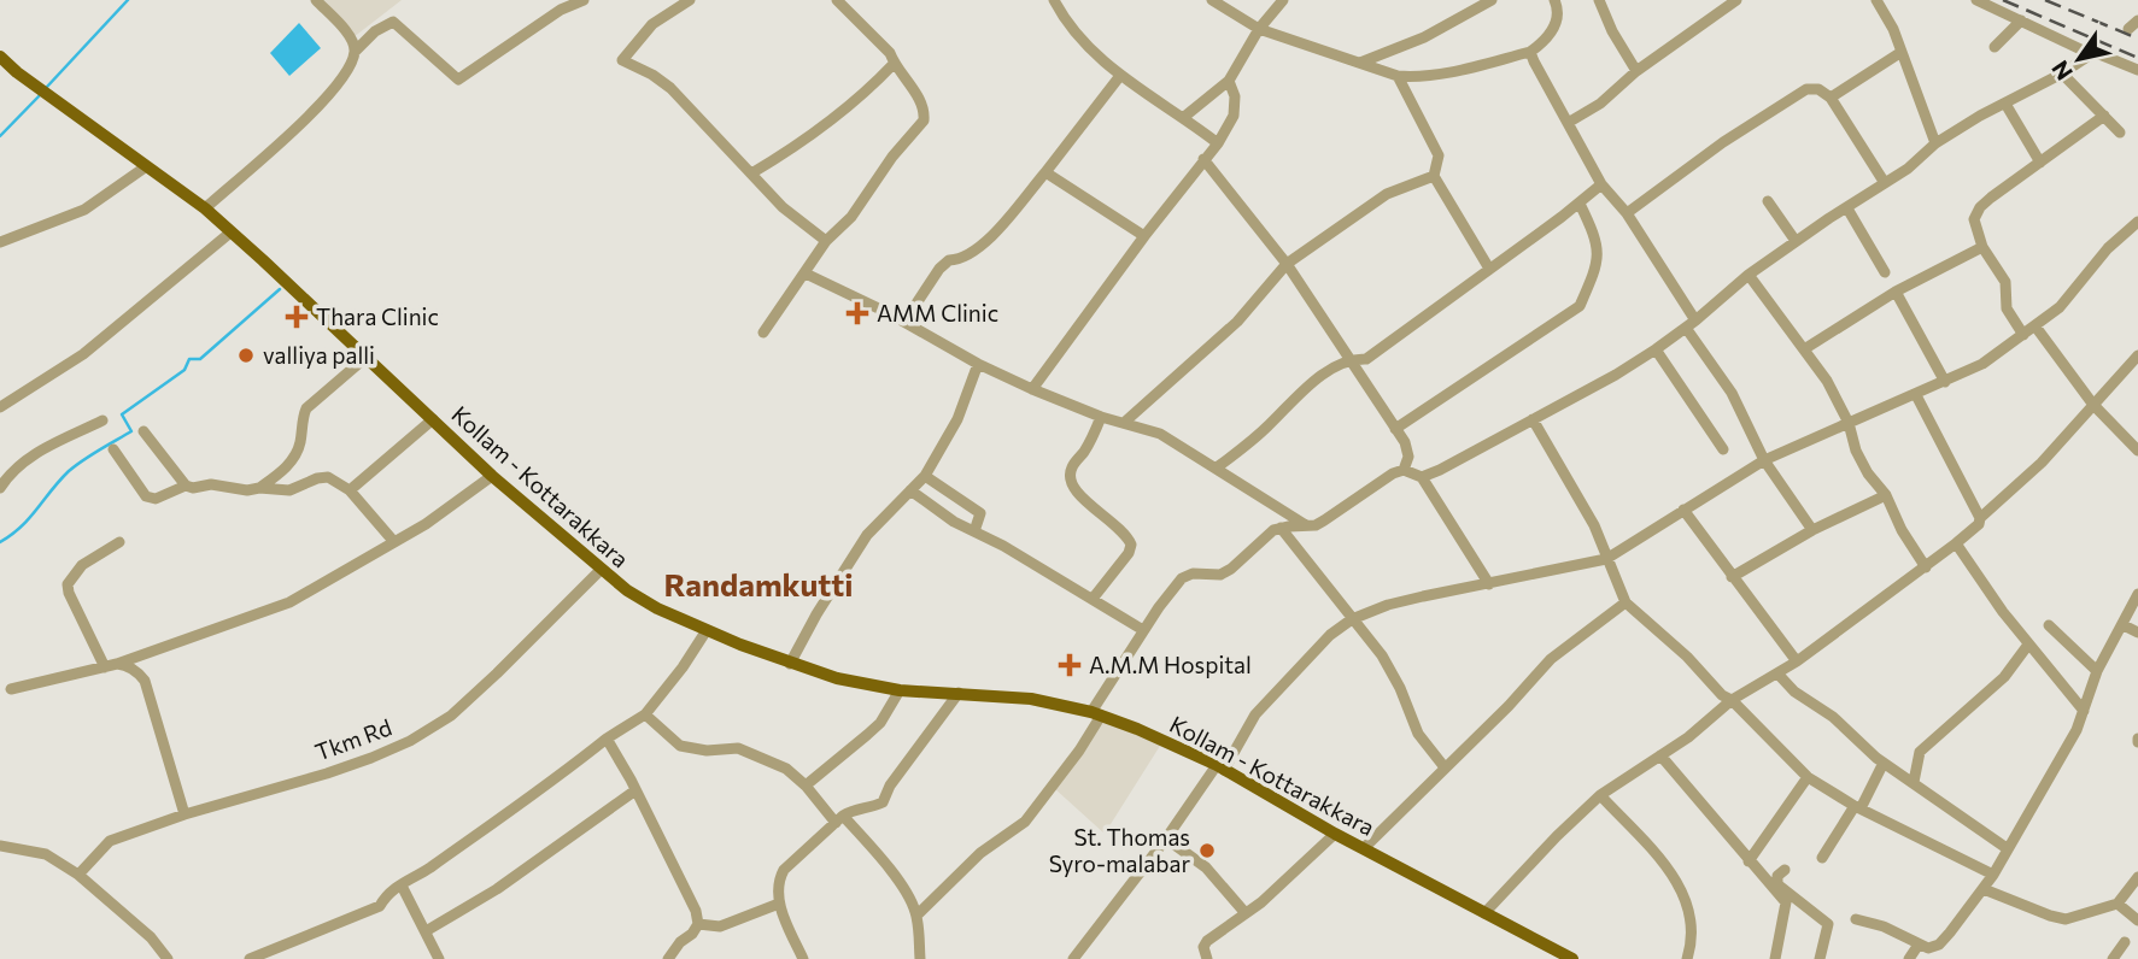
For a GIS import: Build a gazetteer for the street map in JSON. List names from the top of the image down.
{
  "streets": {
    "main road": ["Kollam - Kottarakkara"],
    "street": ["Tkm Rd"]
  },
  "crossings": [
    ["Kollam - Kottarakkara", "Tkm Rd"]
  ],
  "districts": ["Randamkutti"],
  "places": {
    "health": ["AMM Clinic", "Thara Clinic", "A.M.M Hospital"],
    "other": ["valliya palli", "St. Thomas Syro-malabar"]
  },
  "north": "bottom left"
}
